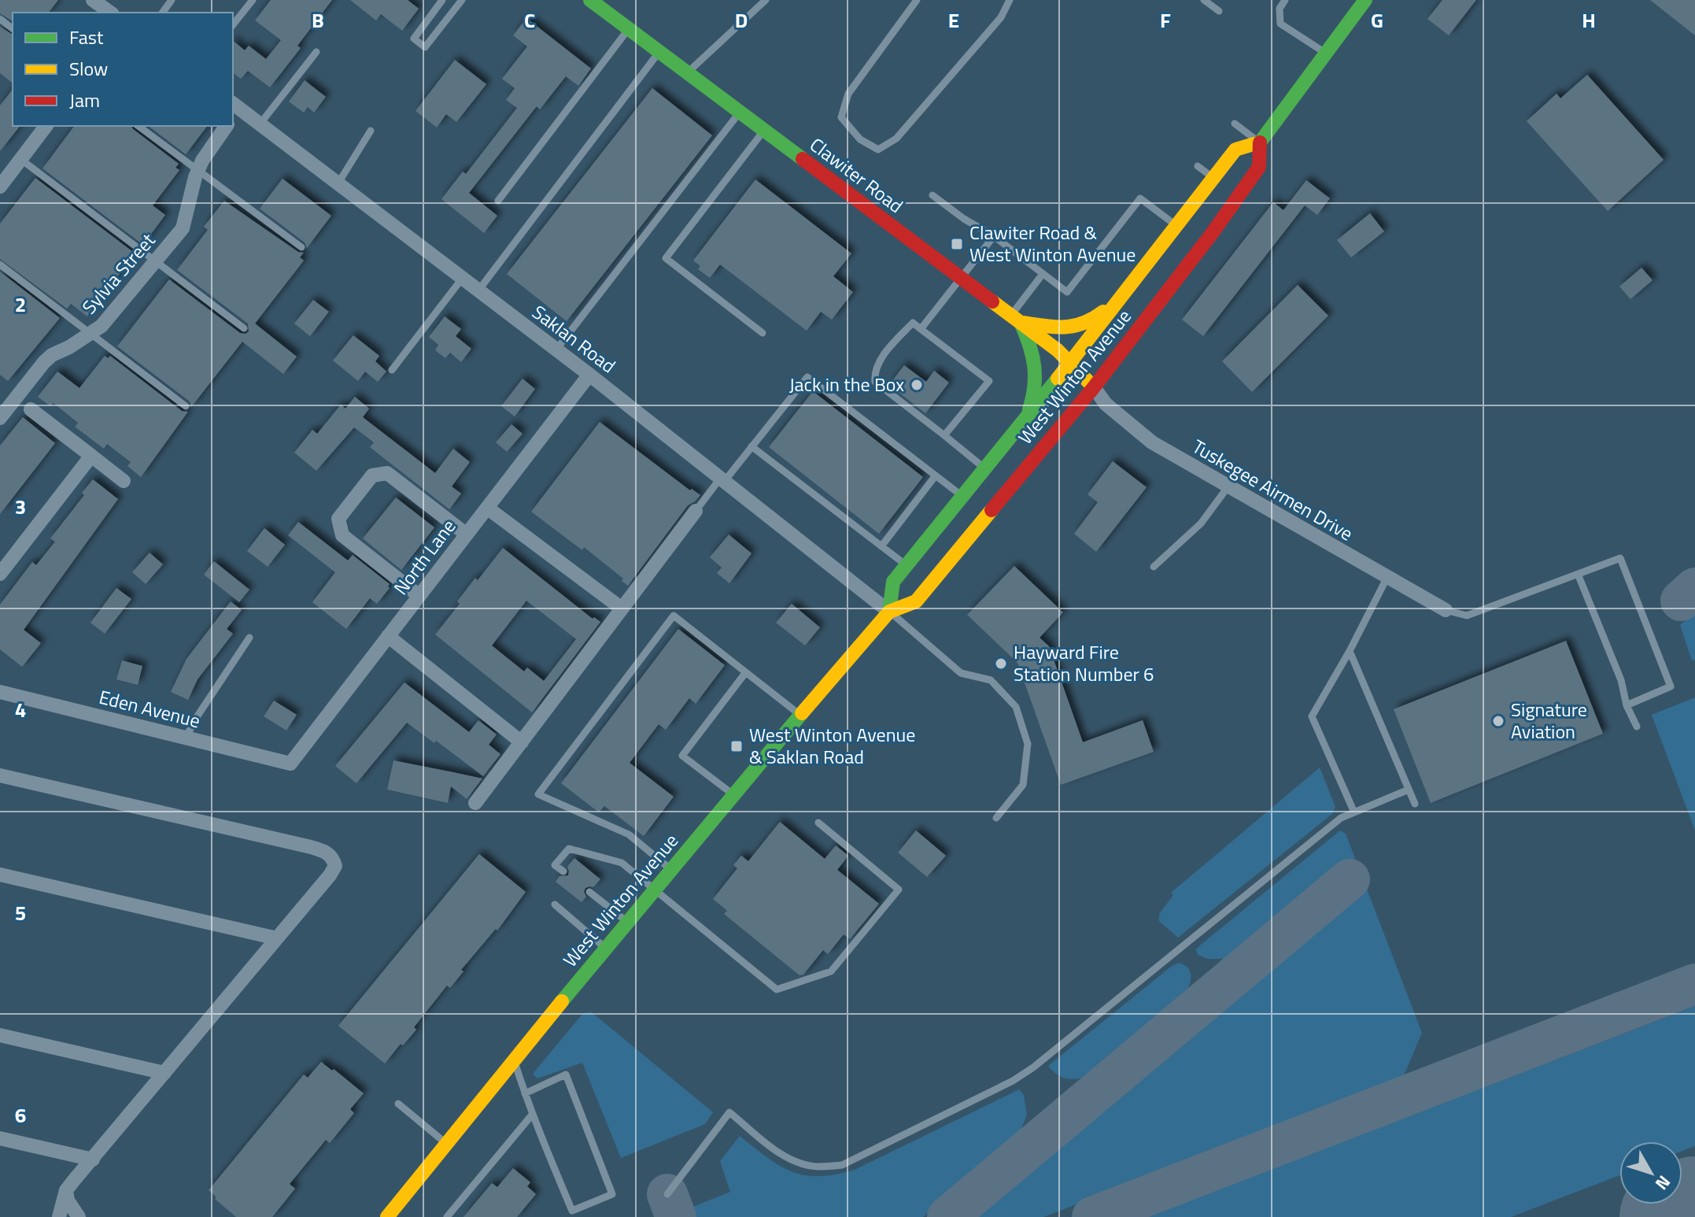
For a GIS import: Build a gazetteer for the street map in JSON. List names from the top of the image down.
{
  "streets": {
    "main road": ["Clawiter Road", "West Winton Avenue"],
    "street": [
      "Sylvia Street",
      "Saklan Road",
      "Tuskegee Airmen Drive",
      "North Lane",
      "Eden Avenue"
    ]
  },
  "crossings": [
    ["Clawiter Road", "West Winton Avenue"],
    ["Clawiter Road", "Tuskegee Airmen Drive"],
    ["Saklan Road", "West Winton Avenue"],
    ["Saklan Road", "North Lane"],
    ["West Winton Avenue", "Tuskegee Airmen Drive"],
    ["North Lane", "Eden Avenue"]
  ],
  "places": {
    "transit": ["Clawiter Road & West Winton Avenue", "West Winton Avenue & Saklan Road"],
    "other": ["Jack in the Box", "Hayward Fire Station Number 6", "Signature Aviation"]
  },
  "legend": ["Fast", "Slow", "Jam"],
  "north": "bottom right",
  "grid": {
    "columns": [
      "B",
      "C",
      "D",
      "E",
      "F",
      "G",
      "H"
    ],
    "rows": [
      "2",
      "3",
      "4",
      "5",
      "6"
    ]
  }
}
